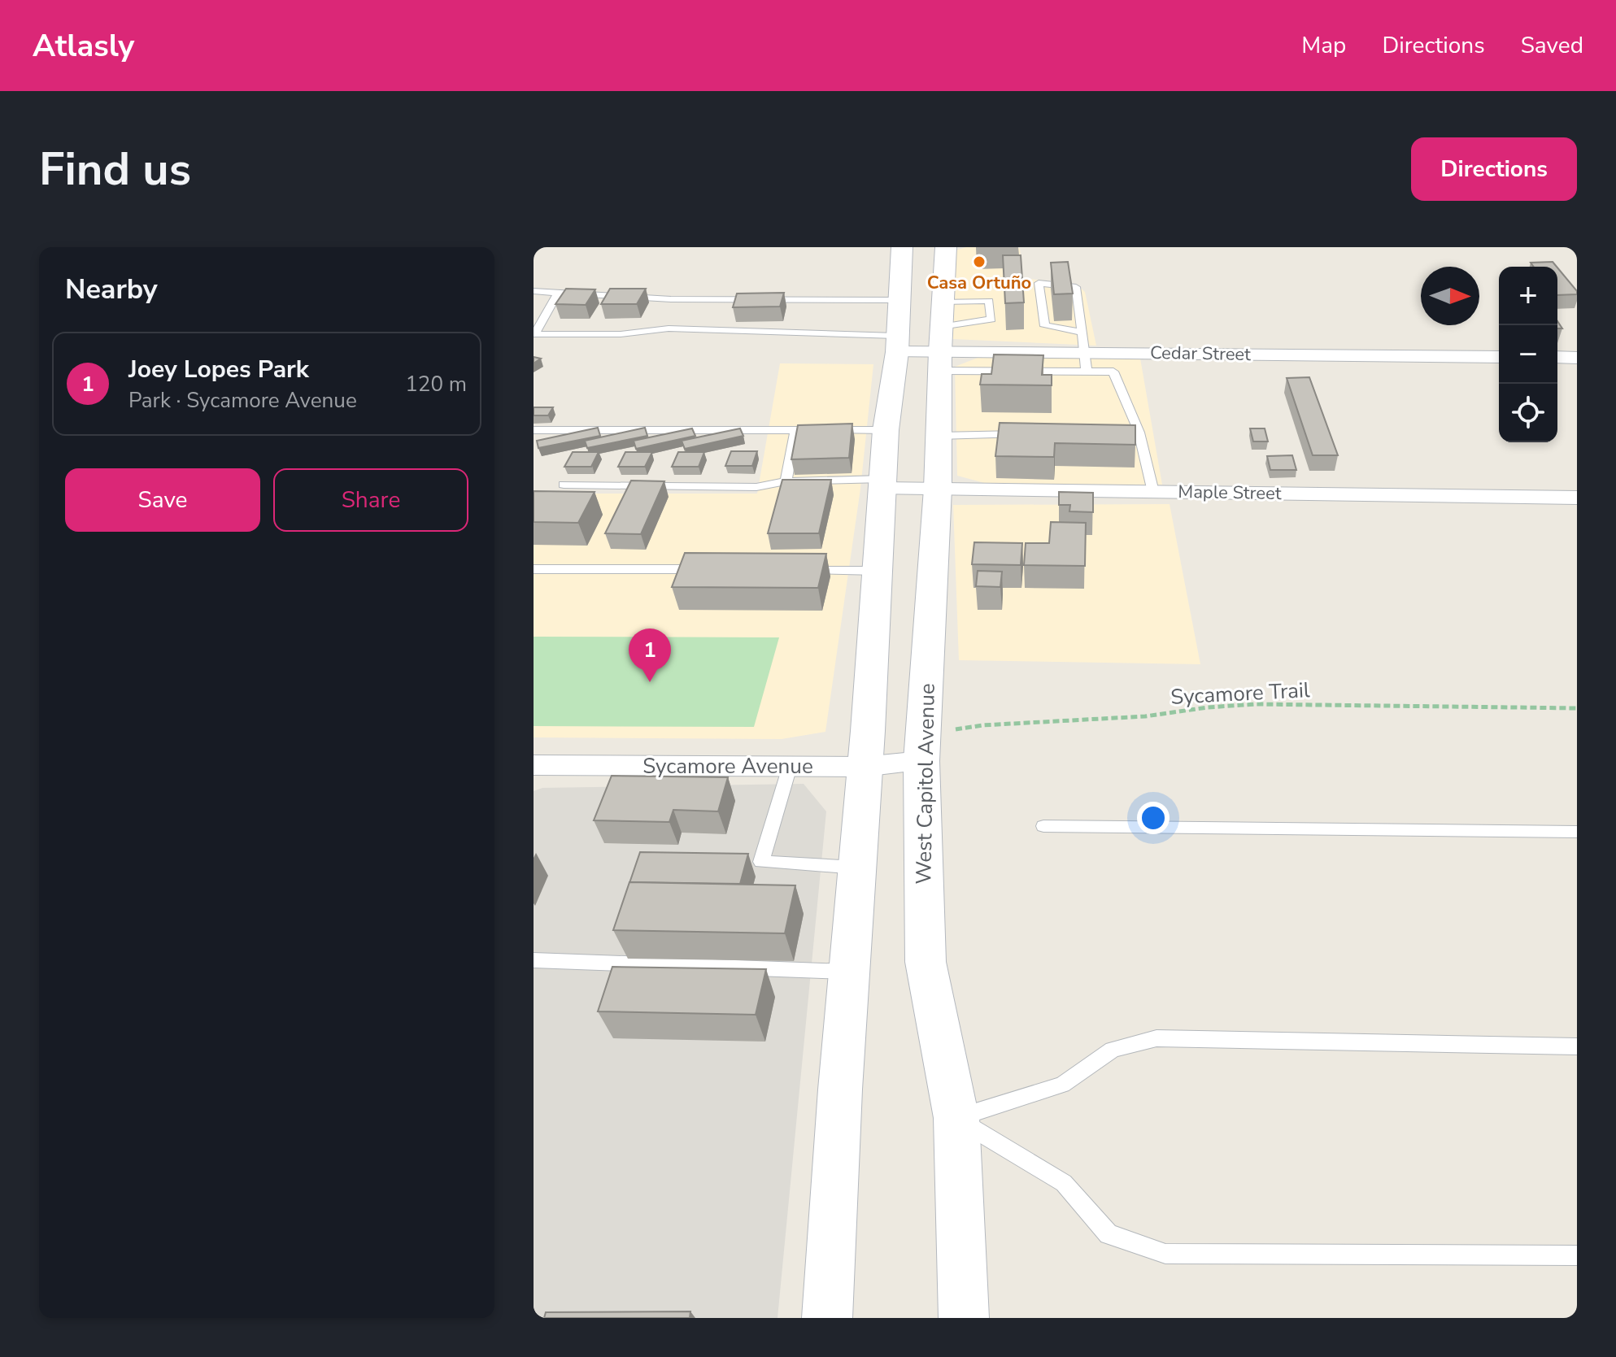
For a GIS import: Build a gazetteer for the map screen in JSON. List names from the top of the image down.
{
  "streets": {
    "main road": ["West Capitol Avenue"],
    "street": ["Cedar Street", "Maple Street", "Sycamore Avenue"],
    "path": ["Sycamore Trail"]
  },
  "crossings": [
    ["Cedar Street", "West Capitol Avenue"],
    ["Maple Street", "West Capitol Avenue"],
    ["Sycamore Trail", "Sycamore Avenue"],
    ["Sycamore Trail", "West Capitol Avenue"],
    ["Sycamore Avenue", "West Capitol Avenue"]
  ],
  "places": ["Casa Ortuño"],
  "north": "right",
  "page": {
    "header": "Atlasly",
    "nav": ["Map", "Directions", "Saved"],
    "buttons": [
      "Directions",
      ["Save", "Share"]
    ],
    "title": "Find us",
    "heading": "Nearby",
    "map_buttons": ["+", "−"],
    "list": [
      {
        "mark": "1",
        "name": "Joey Lopes Park",
        "note": "Park · Sycamore Avenue",
        "value": "120 m"
      }
    ],
    "pins": "1"
  }
}
